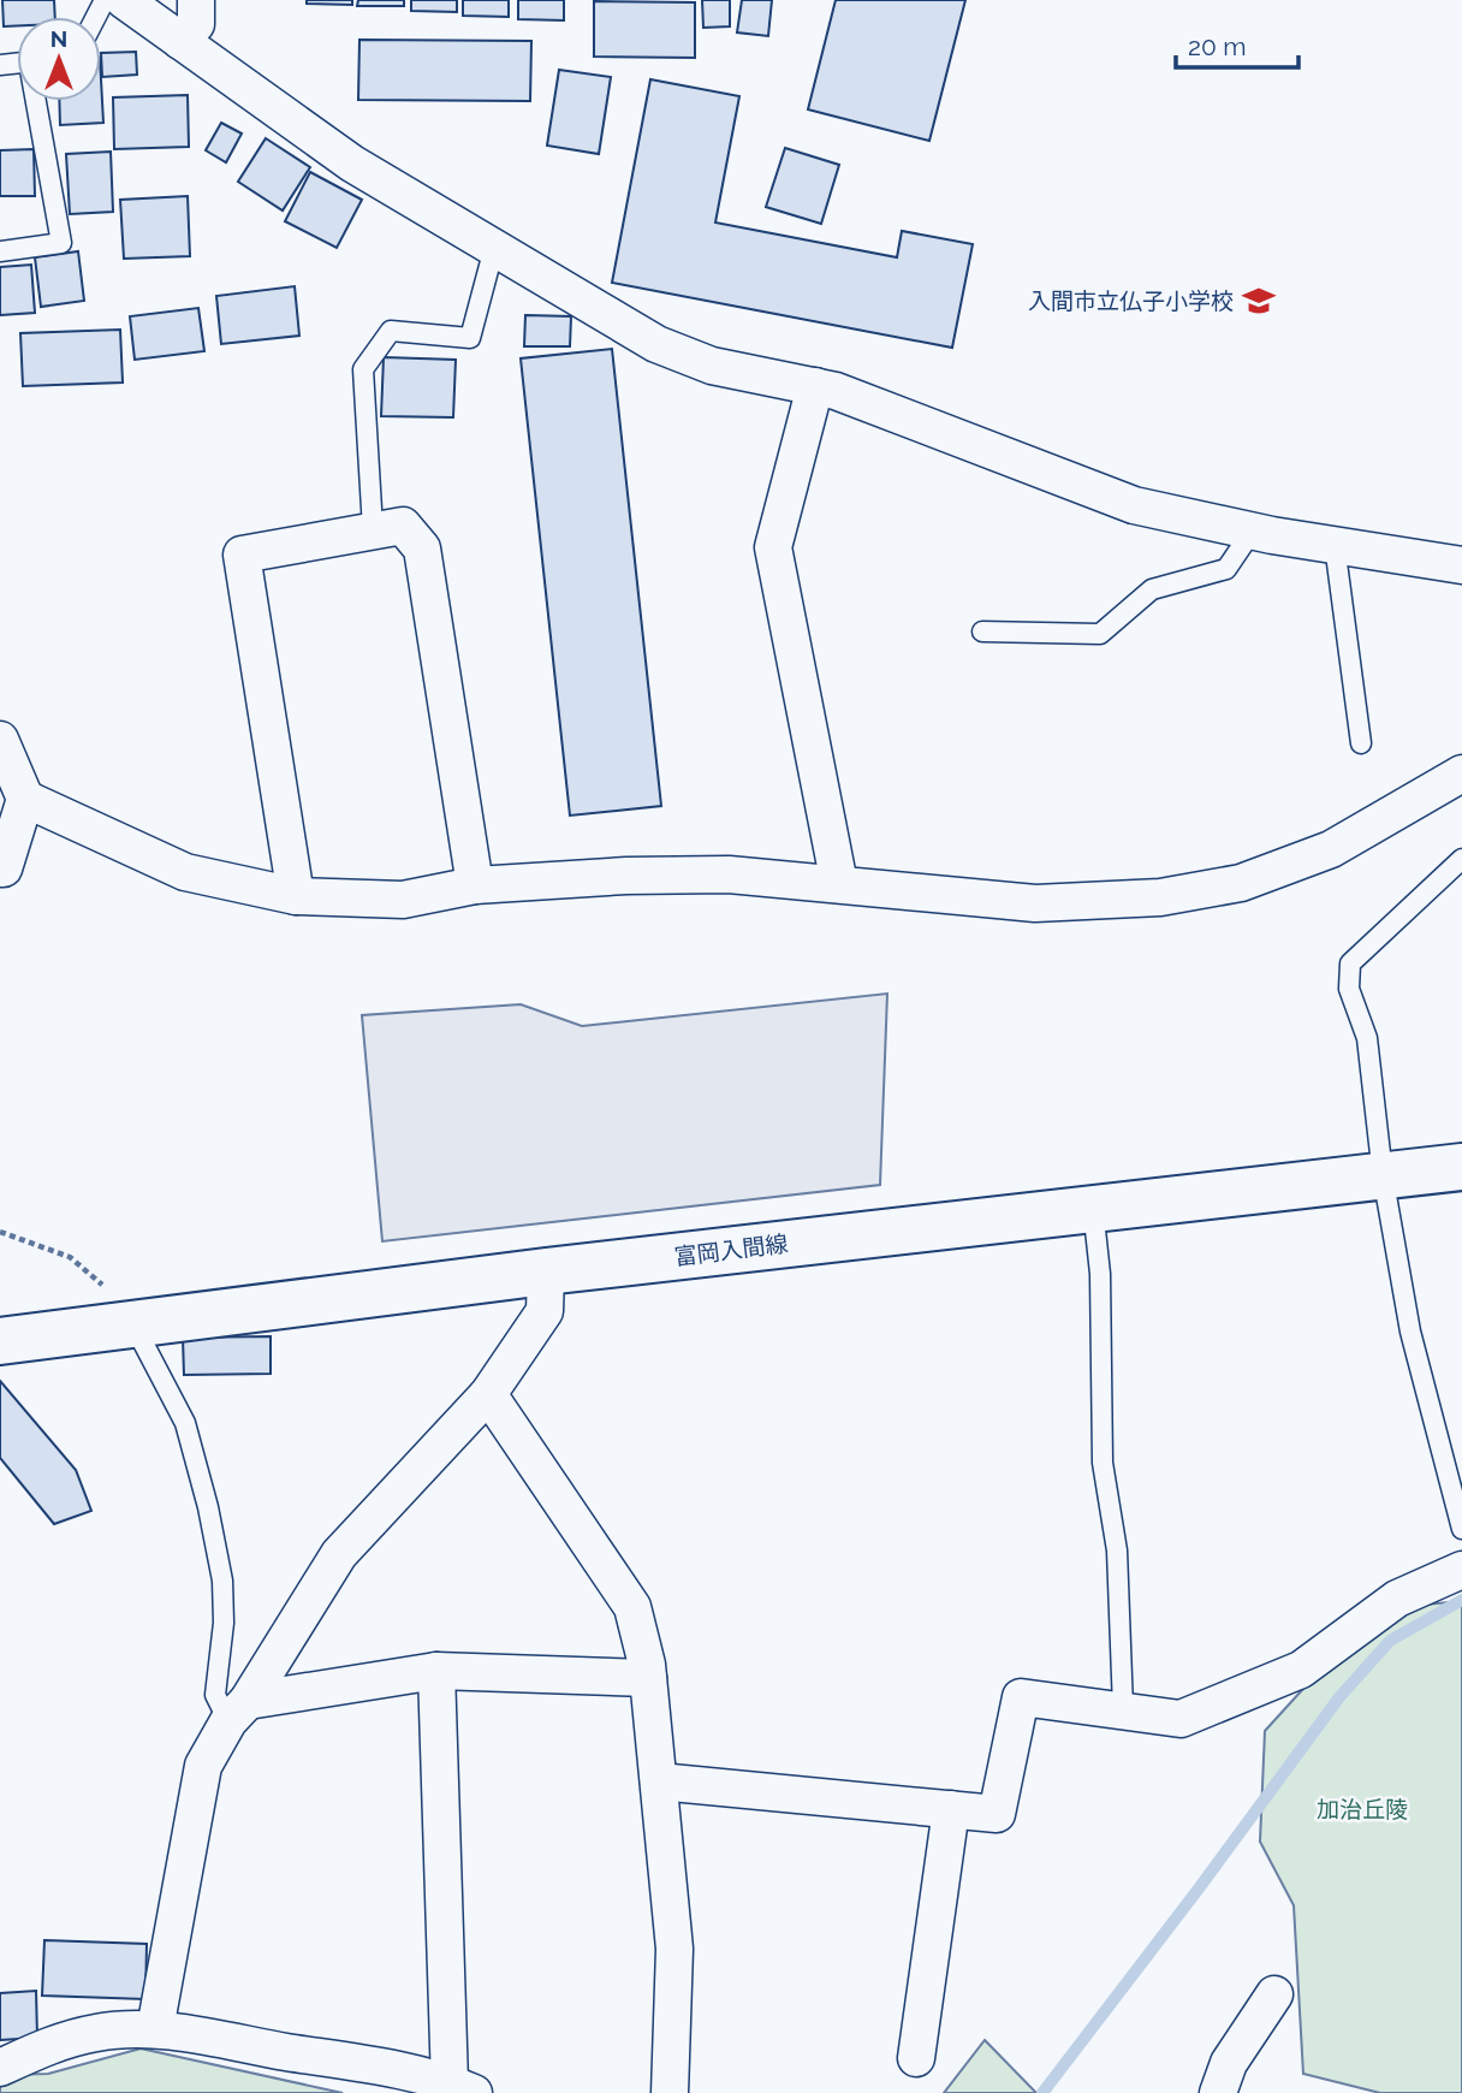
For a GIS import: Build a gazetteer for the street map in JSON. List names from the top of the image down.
{
  "streets": {
    "main road": ["富岡入間線"]
  },
  "parks": ["加治丘陵"],
  "places": {
    "school or university": ["入間市立仏子小学校"]
  },
  "scale_bar": "20 m",
  "north": "top"
}
